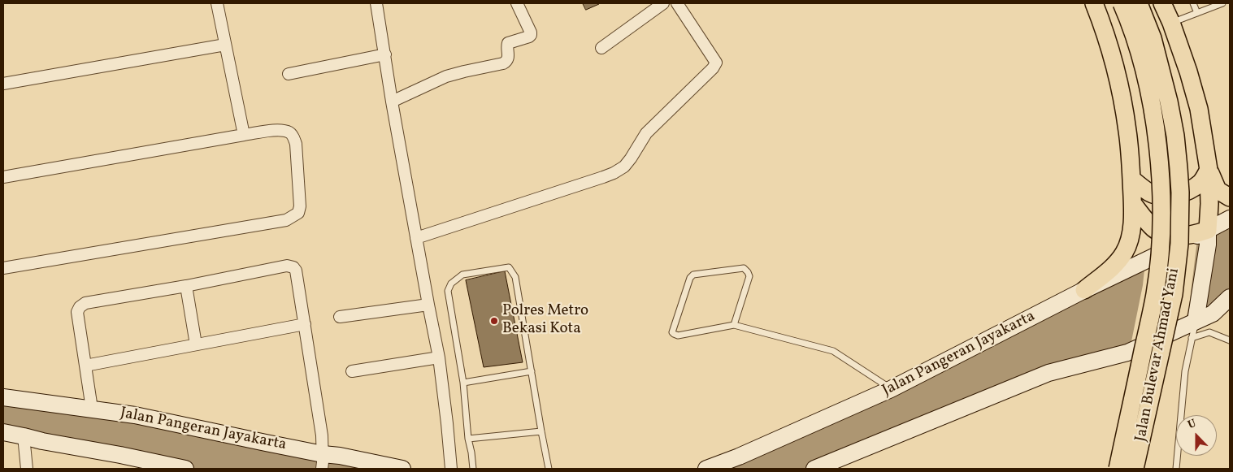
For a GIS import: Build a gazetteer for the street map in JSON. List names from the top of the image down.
{
  "streets": {
    "main road": ["Jalan Bulevar Ahmad Yani"],
    "street": ["Jalan Pangeran Jayakarta"]
  },
  "places": ["Polres Metro Bekasi Kota"],
  "north": "top"
}
